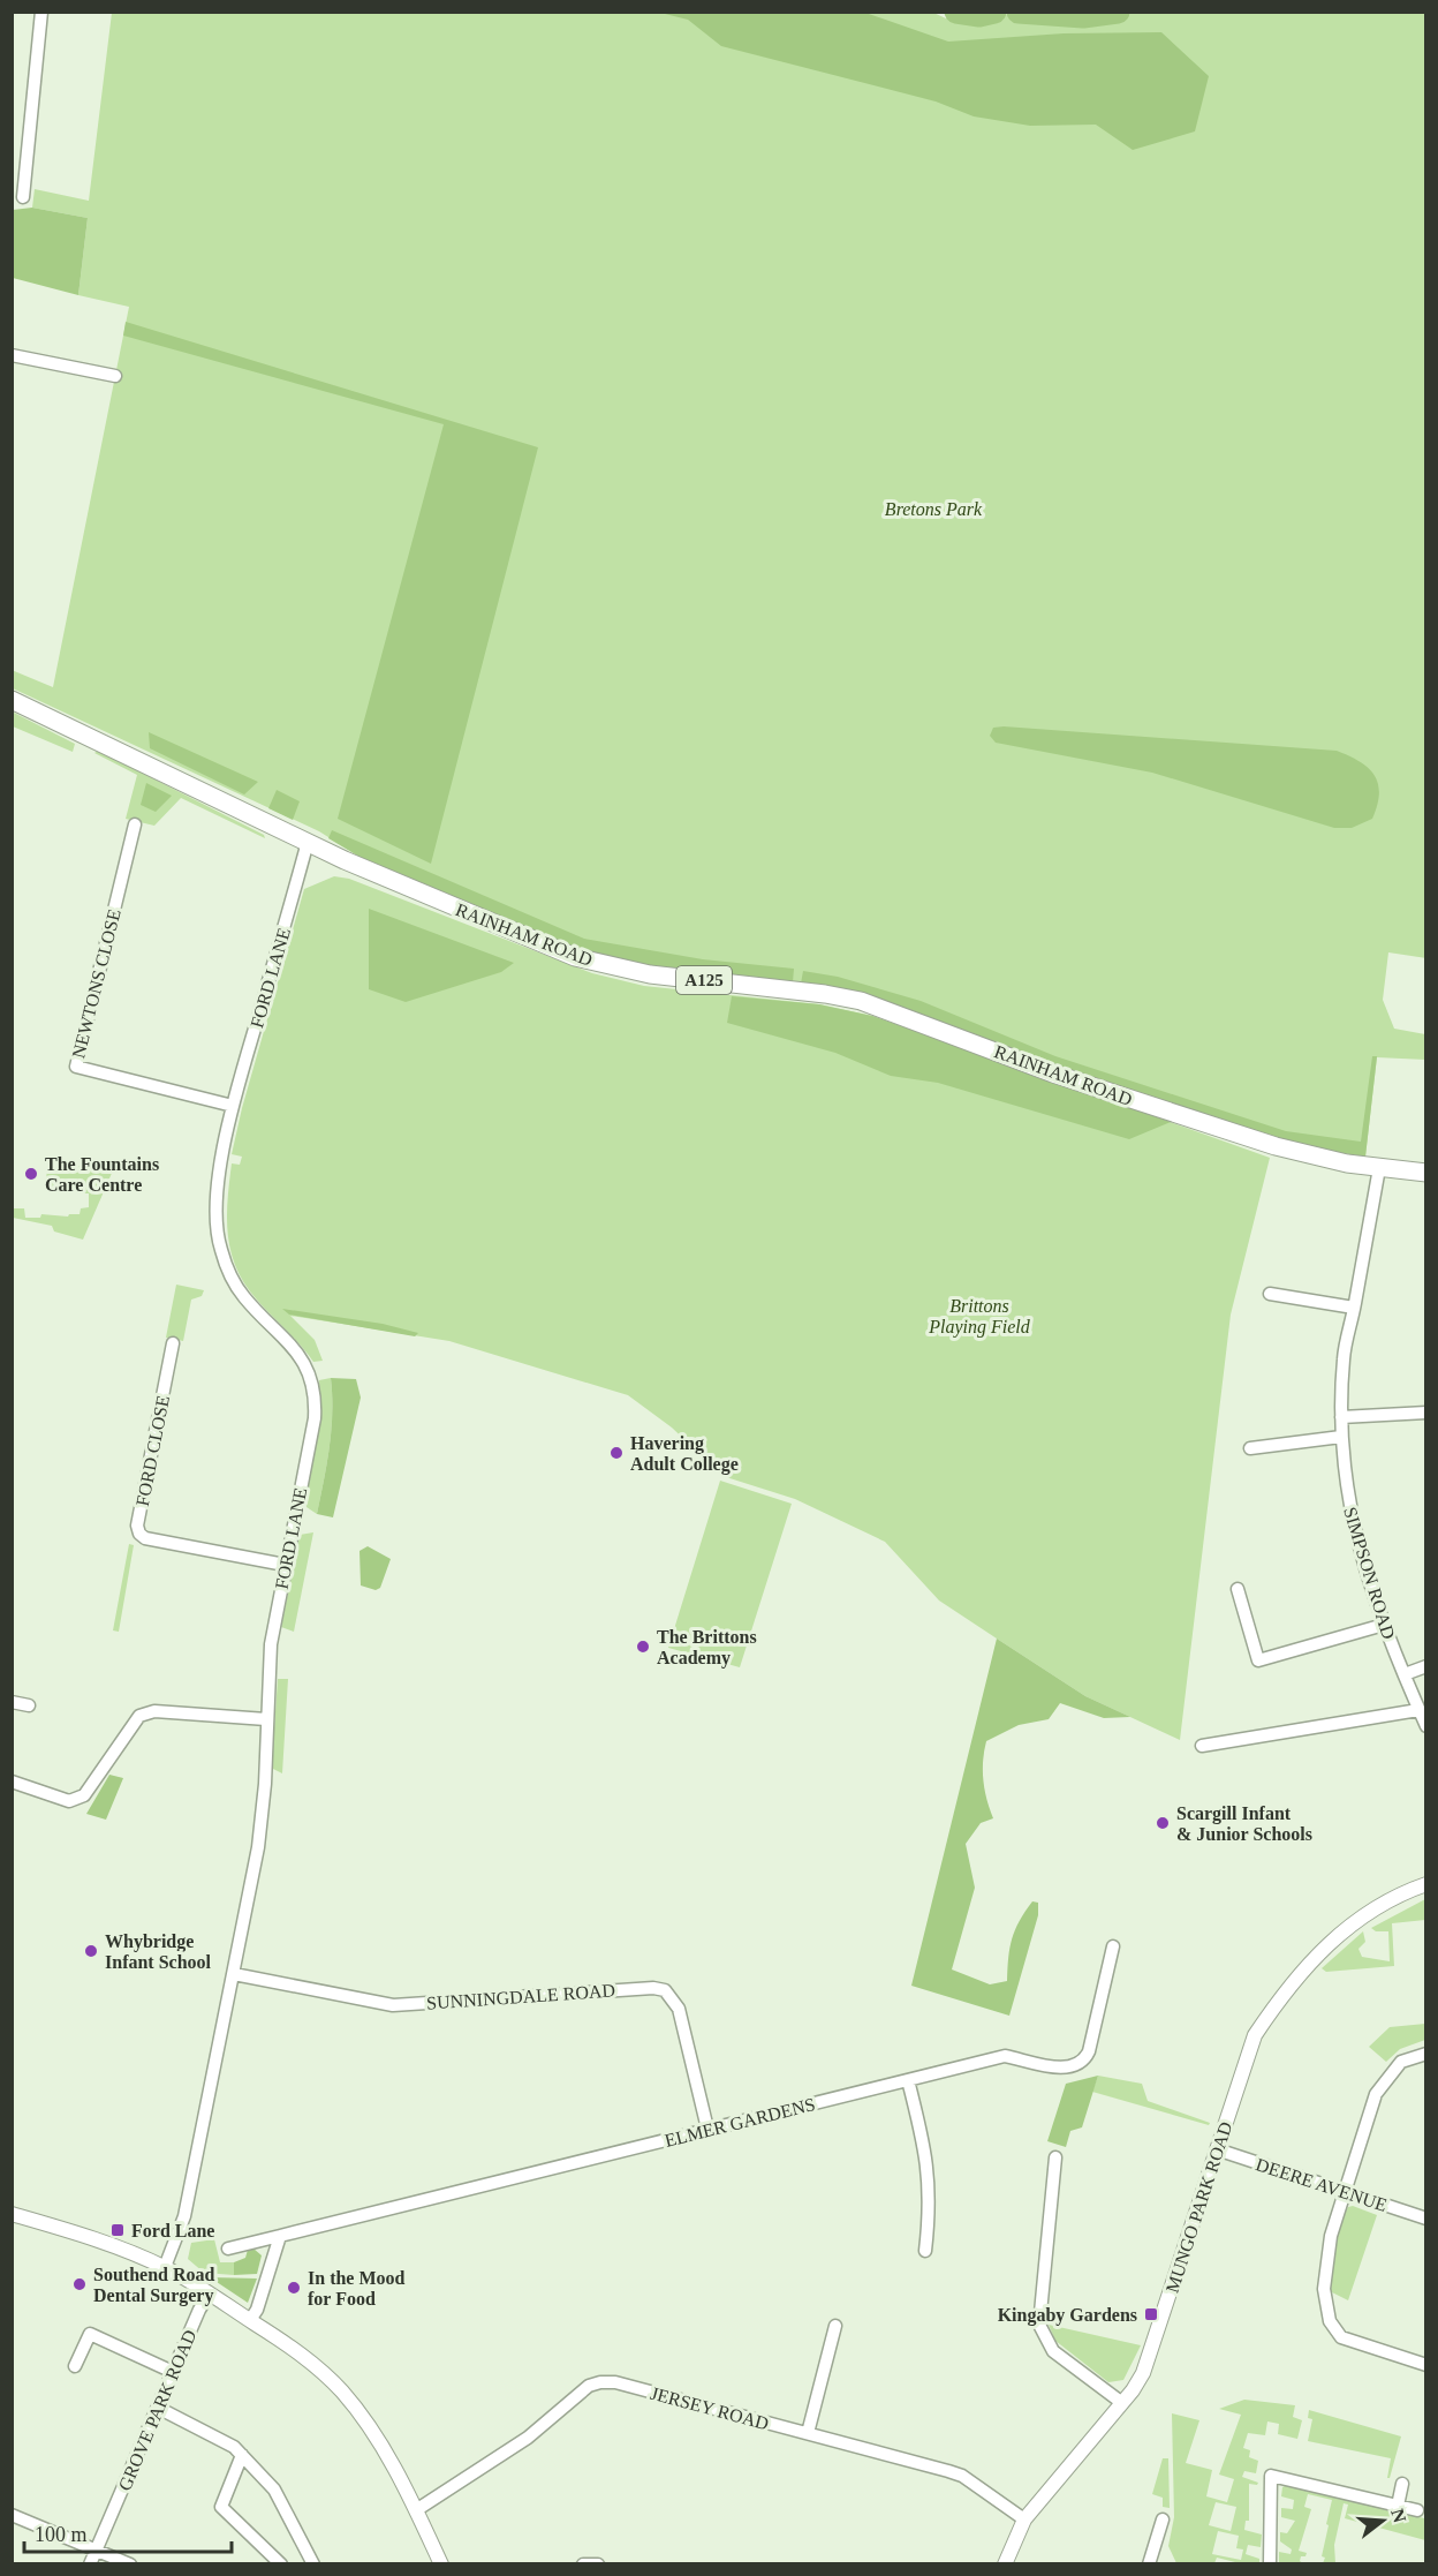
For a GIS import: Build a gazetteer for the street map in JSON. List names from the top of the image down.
{
  "streets": {
    "main road": ["RAINHAM ROAD", "A125"],
    "street": [
      "FORD LANE",
      "NEWTONS CLOSE",
      "FORD CLOSE",
      "SIMPSON ROAD",
      "SUNNINGDALE ROAD",
      "ELMER GARDENS",
      "DEERE AVENUE",
      "MUNGO PARK ROAD",
      "JERSEY ROAD",
      "GROVE PARK ROAD"
    ]
  },
  "crossings": [
    ["RAINHAM ROAD", "FORD LANE"],
    ["RAINHAM ROAD", "SIMPSON ROAD"],
    ["FORD LANE", "NEWTONS CLOSE"],
    ["FORD LANE", "FORD CLOSE"],
    ["FORD LANE", "SUNNINGDALE ROAD"],
    ["SUNNINGDALE ROAD", "ELMER GARDENS"],
    ["DEERE AVENUE", "MUNGO PARK ROAD"],
    ["MUNGO PARK ROAD", "JERSEY ROAD"]
  ],
  "parks": ["Bretons Park", "Brittons Playing Field"],
  "places": {
    "other": [
      "The Fountains Care Centre",
      "Havering Adult College",
      "The Brittons Academy",
      "Scargill Infant & Junior Schools",
      "Whybridge Infant School",
      "Southend Road Dental Surgery",
      "In the Mood for Food"
    ],
    "transit": ["Ford Lane", "Kingaby Gardens"]
  },
  "scale_bar": "100 m",
  "north": "right"
}
